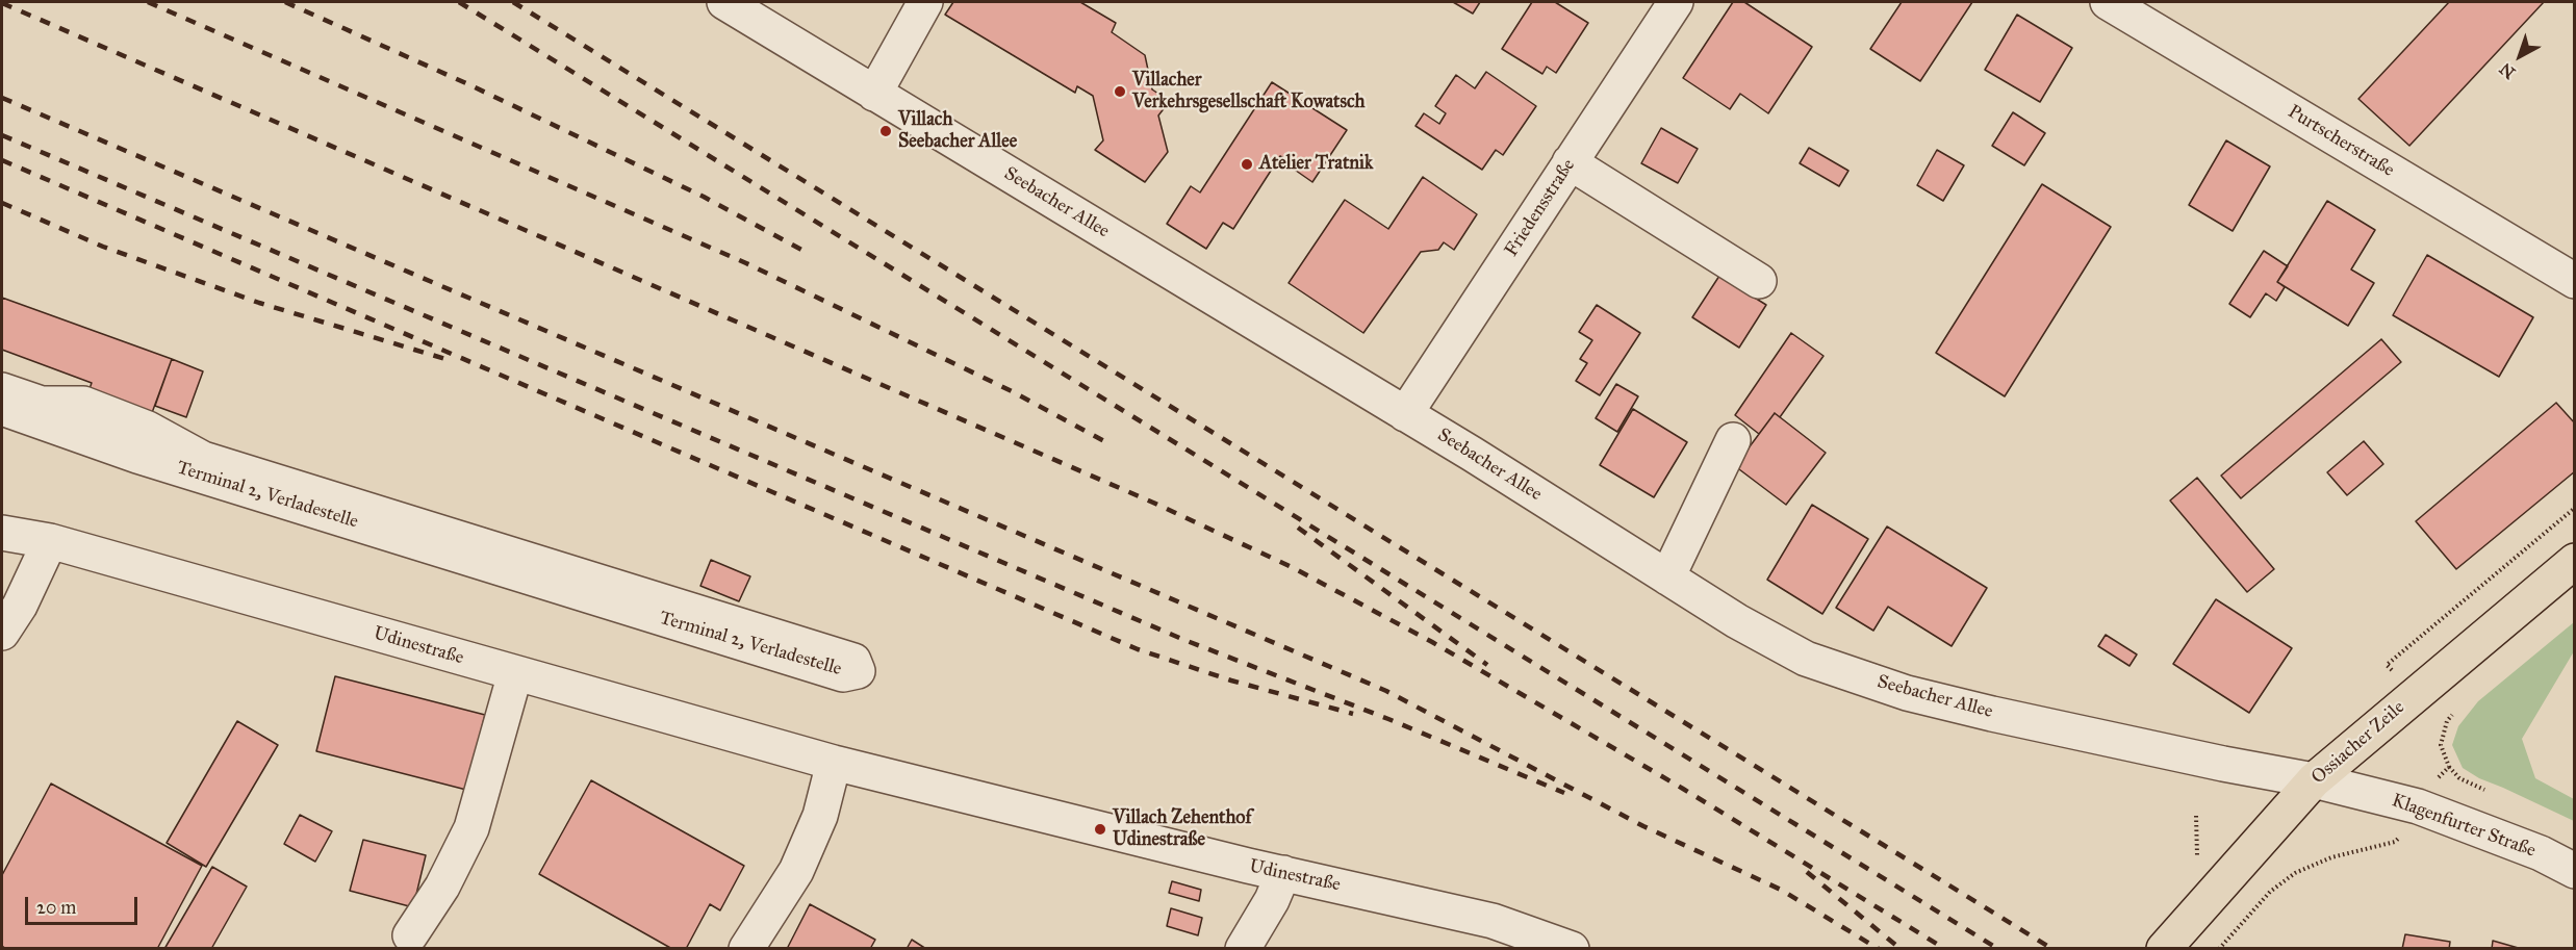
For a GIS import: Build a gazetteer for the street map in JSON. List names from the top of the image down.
{
  "streets": {
    "main road": ["Ossiacher Zeile"],
    "street": [
      "Purtscherstraße",
      "Seebacher Allee",
      "Friedensstraße",
      "Terminal 2, Verladestelle",
      "Udinestraße",
      "Klagenfurter Straße"
    ]
  },
  "crossings": [
    ["Seebacher Allee", "Friedensstraße"],
    ["Seebacher Allee", "Ossiacher Zeile"],
    ["Seebacher Allee", "Klagenfurter Straße"],
    ["Ossiacher Zeile", "Klagenfurter Straße"]
  ],
  "places": [
    "Villacher Verkehrsgesellschaft Kowatsch",
    "Villach Seebacher Allee",
    "Atelier Tratnik",
    "Villach Zehenthof Udinestraße"
  ],
  "scale_bar": "20 m",
  "north": "bottom left"
}
